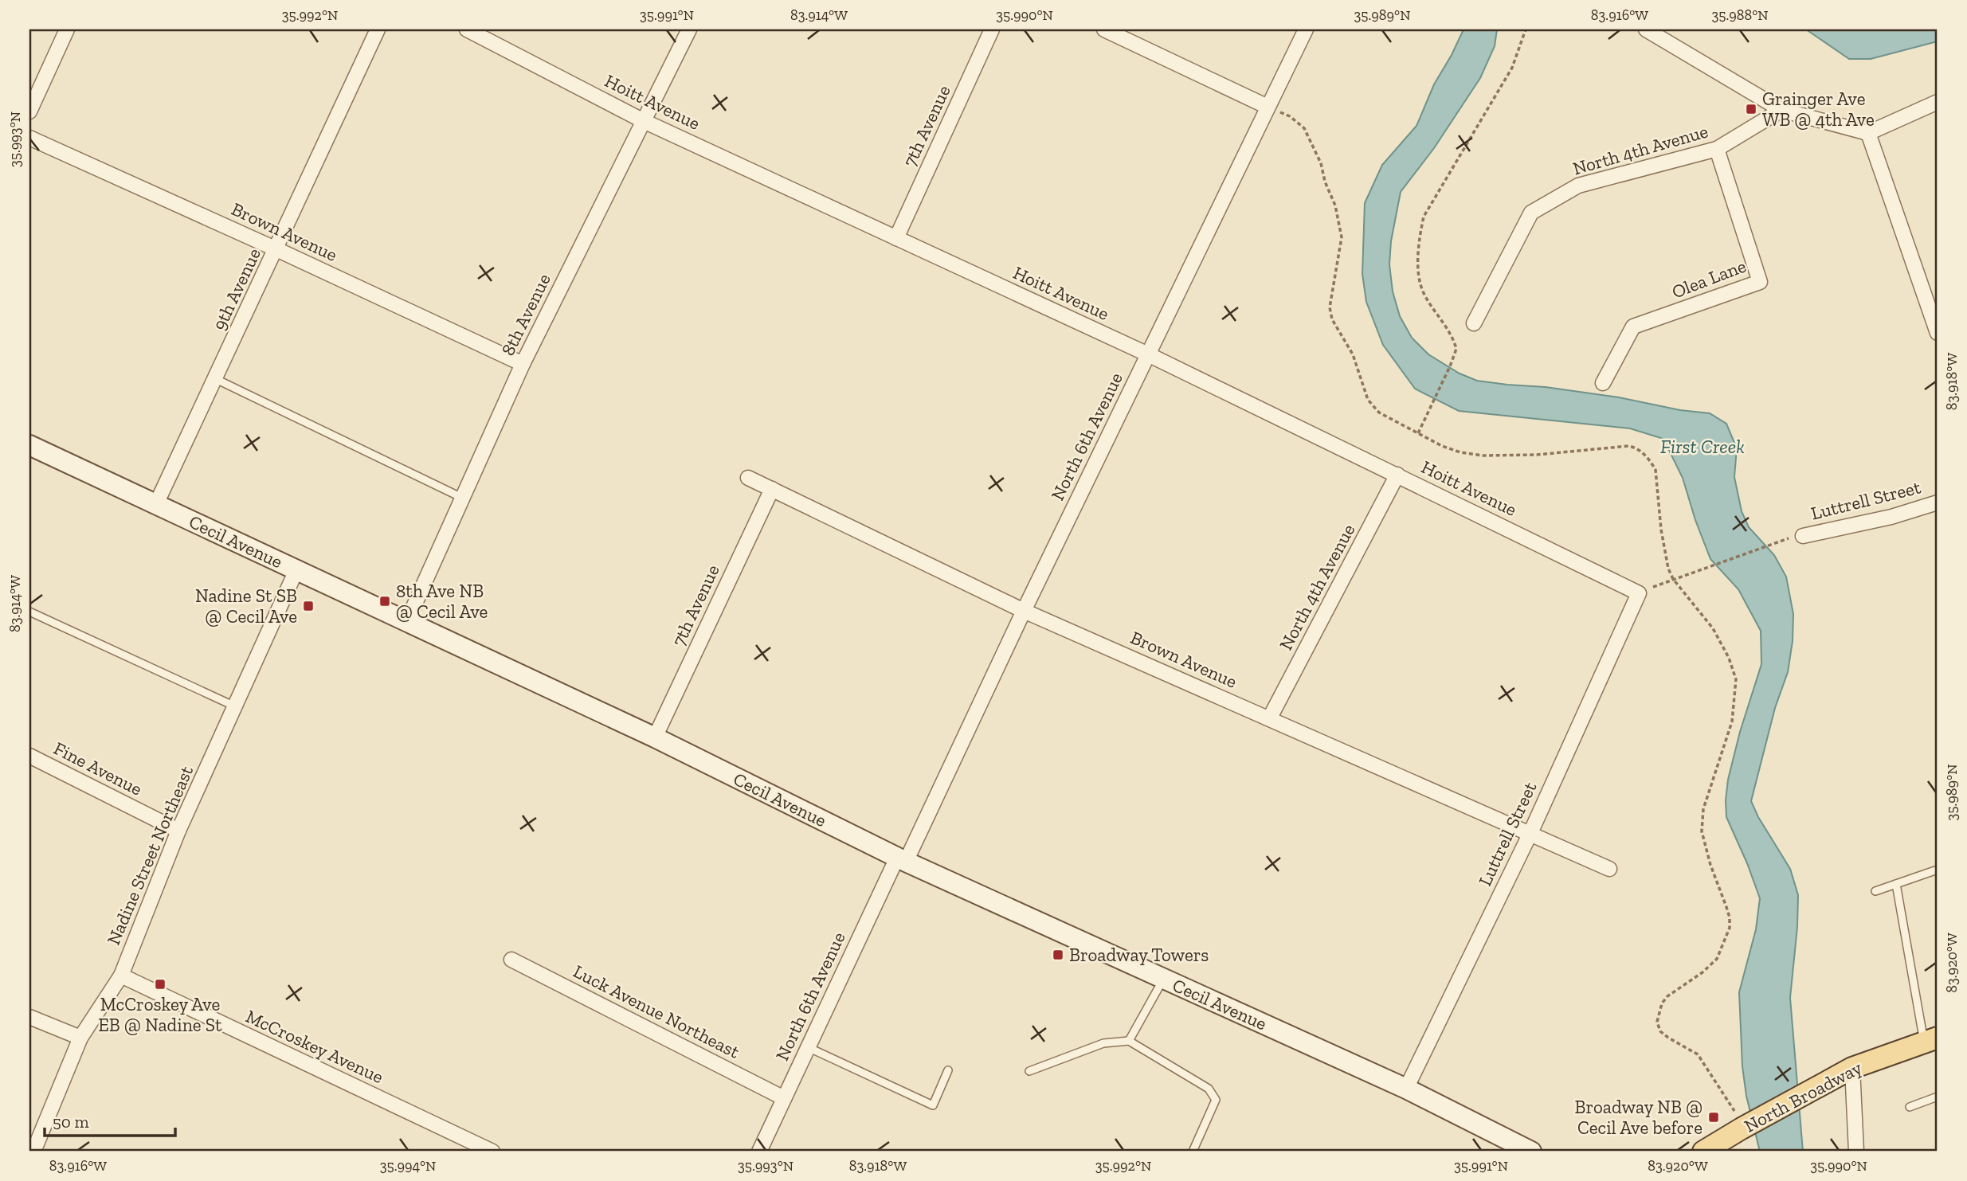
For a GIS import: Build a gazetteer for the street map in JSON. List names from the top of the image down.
{
  "streets": {
    "main road": ["North Broadway"],
    "street": [
      "Hoitt Avenue",
      "7th Avenue",
      "North 4th Avenue",
      "Brown Avenue",
      "Olea Lane",
      "9th Avenue",
      "8th Avenue",
      "North 6th Avenue",
      "Luttrell Street",
      "Cecil Avenue",
      "Fine Avenue",
      "Nadine Street Northeast",
      "Luck Avenue Northeast",
      "McCroskey Avenue"
    ]
  },
  "crossings": [
    ["Hoitt Avenue", "7th Avenue"],
    ["Hoitt Avenue", "North 4th Avenue"],
    ["Hoitt Avenue", "8th Avenue"],
    ["Hoitt Avenue", "North 6th Avenue"],
    ["Hoitt Avenue", "Luttrell Street"],
    ["7th Avenue", "Brown Avenue"],
    ["7th Avenue", "Cecil Avenue"],
    ["North 4th Avenue", "Brown Avenue"],
    ["North 4th Avenue", "Olea Lane"],
    ["Brown Avenue", "9th Avenue"],
    ["Brown Avenue", "8th Avenue"],
    ["Brown Avenue", "North 6th Avenue"],
    ["Brown Avenue", "Luttrell Street"],
    ["9th Avenue", "Cecil Avenue"],
    ["8th Avenue", "Cecil Avenue"],
    ["North 6th Avenue", "Cecil Avenue"],
    ["North 6th Avenue", "Luck Avenue Northeast"],
    ["Luttrell Street", "Cecil Avenue"],
    ["Cecil Avenue", "Nadine Street Northeast"],
    ["Fine Avenue", "Nadine Street Northeast"],
    ["Nadine Street Northeast", "McCroskey Avenue"]
  ],
  "water": ["First Creek"],
  "places": {
    "transit": [
      "Grainger Ave WB @ 4th Ave",
      "8th Ave NB @ Cecil Ave",
      "Nadine St SB @ Cecil Ave",
      "Broadway Towers",
      "McCroskey Ave EB @ Nadine St",
      "Broadway NB @ Cecil Ave before"
    ]
  },
  "scale_bar": "50 m",
  "coordinates": [
    "35.992°N",
    "35.991°N",
    "83.914°W",
    "35.990°N",
    "35.989°N",
    "83.916°W",
    "35.988°N",
    "35.993°N",
    "83.918°W",
    "83.920°W",
    "35.994°N"
  ]
}
